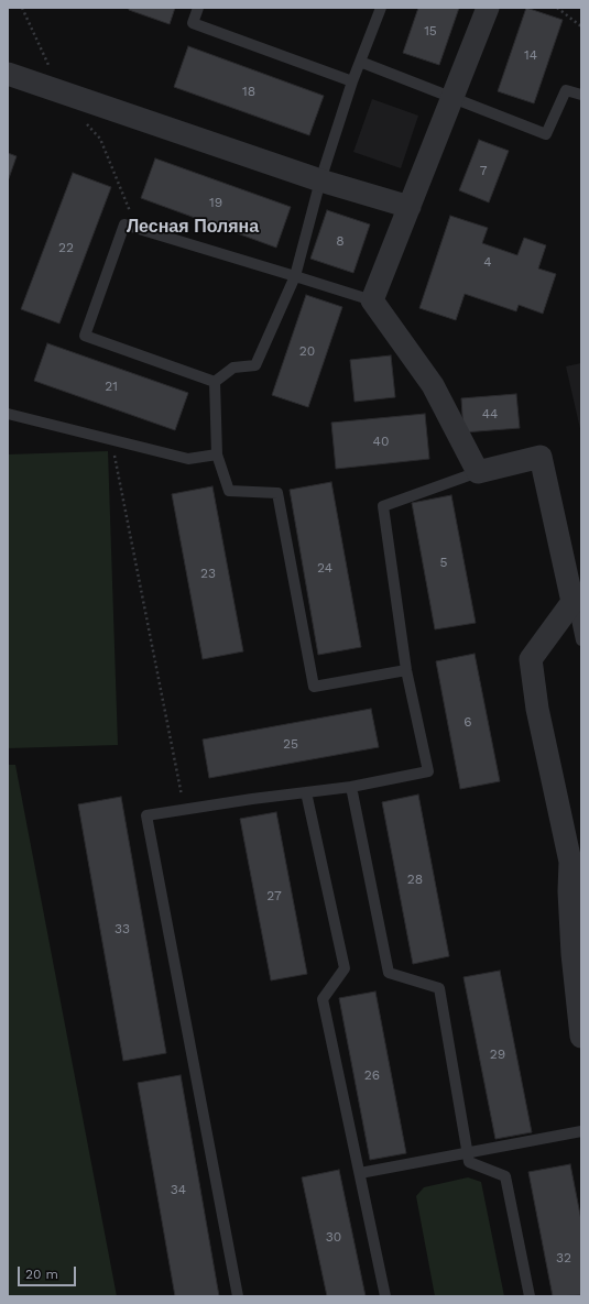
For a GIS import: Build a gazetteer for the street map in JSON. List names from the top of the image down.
{
  "districts": ["Лесная Поляна"],
  "house_numbers": [
    "15",
    "14",
    "18",
    "7",
    "19",
    "8",
    "22",
    "4",
    "20",
    "21",
    "44",
    "40",
    "5",
    "24",
    "23",
    "6",
    "25",
    "28",
    "27",
    "33",
    "29",
    "26",
    "34",
    "30",
    "32"
  ],
  "scale_bar": "20 m"
}
